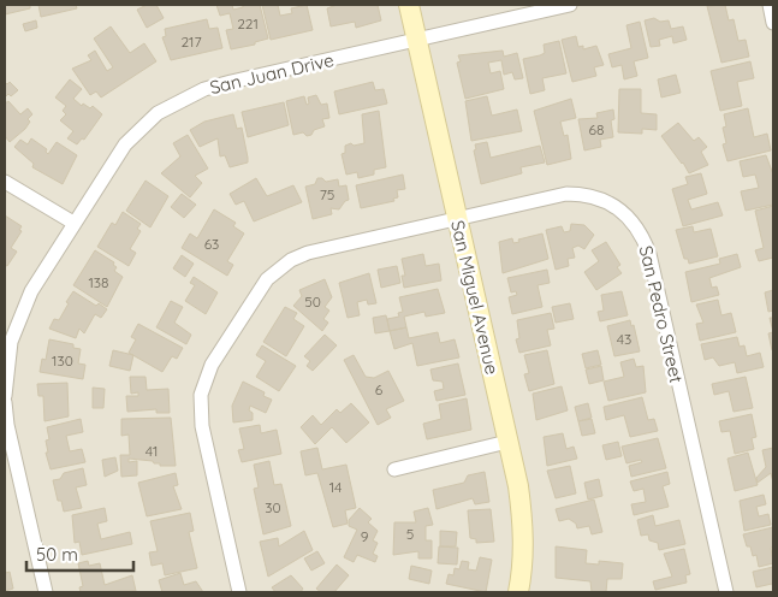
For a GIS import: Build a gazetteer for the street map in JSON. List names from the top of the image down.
{
  "streets": {
    "street": ["San Juan Drive", "San Miguel Avenue", "San Pedro Street"]
  },
  "crossings": [
    ["San Juan Drive", "San Miguel Avenue"],
    ["San Miguel Avenue", "San Pedro Street"]
  ],
  "house_numbers": [
    "221",
    "217",
    "68",
    "75",
    "63",
    "138",
    "50",
    "43",
    "130",
    "6",
    "41",
    "14",
    "30",
    "5",
    "9"
  ],
  "scale_bar": "50 m"
}
